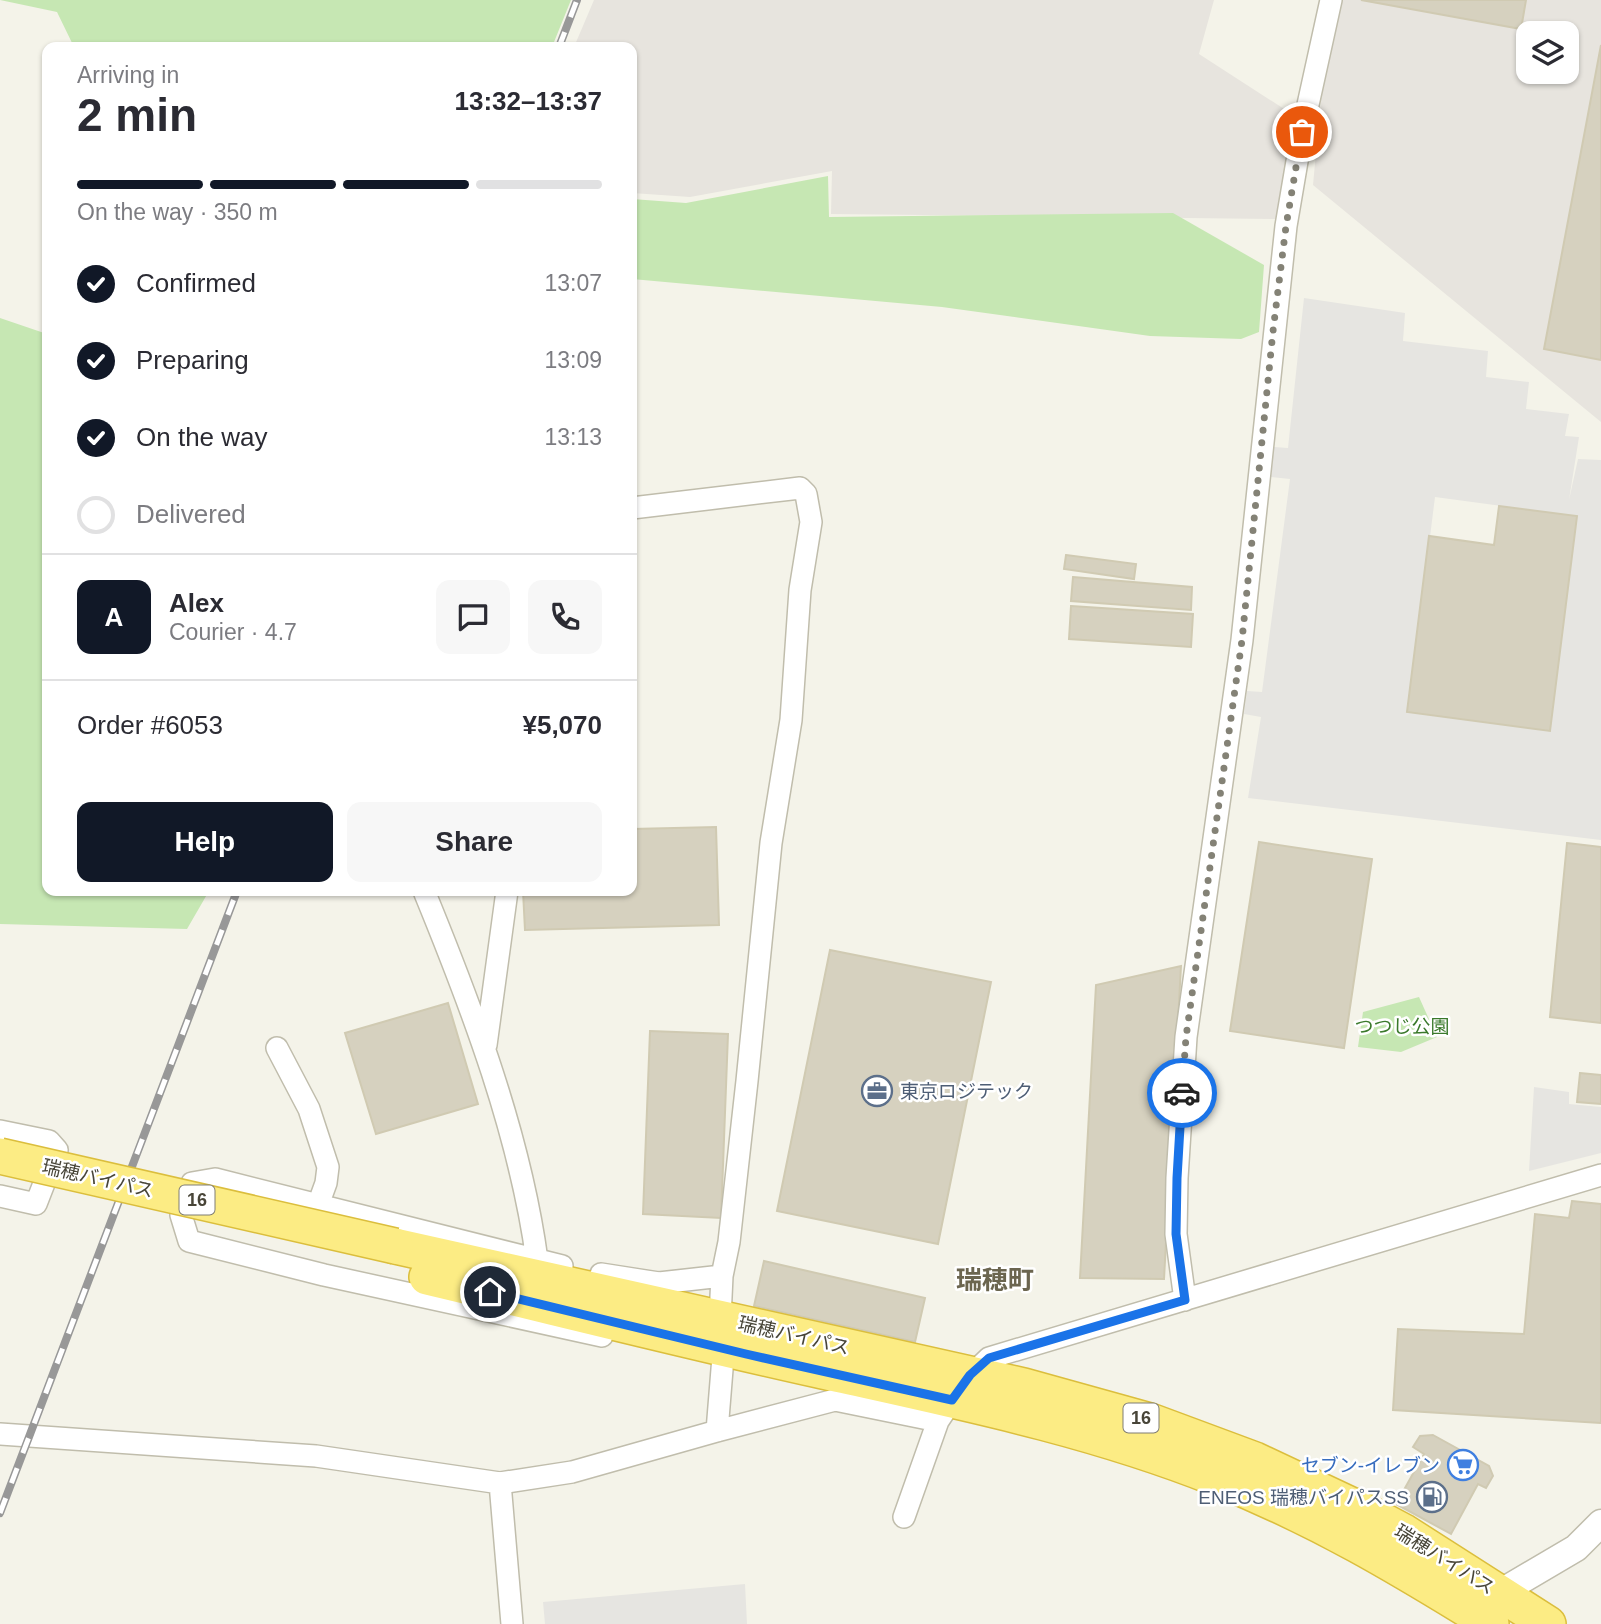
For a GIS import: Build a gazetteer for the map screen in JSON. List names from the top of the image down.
{
  "streets": {
    "highway": ["瑞穂バイパス", "16"]
  },
  "districts": ["瑞穂町"],
  "parks": ["つつじ公園"],
  "places": {
    "office": ["東京ロジテック"],
    "supermarket": ["セブン-イレブン"],
    "fuel station": ["ENEOS 瑞穂バイパスSS"]
  },
  "page": {
    "heading": ["2 min", "Arriving in", "13:32–13:37"],
    "panel": [
      "Alex",
      "Courier · 4.7",
      "Order #6053",
      "¥5,070"
    ],
    "bar": "On the way · 350 m",
    "list": [
      ["Confirmed", "13:07"],
      ["Preparing", "13:09"],
      ["On the way", "13:13"],
      "Delivered"
    ],
    "round": "A",
    "buttons": ["Help", "Share"]
  }
}
